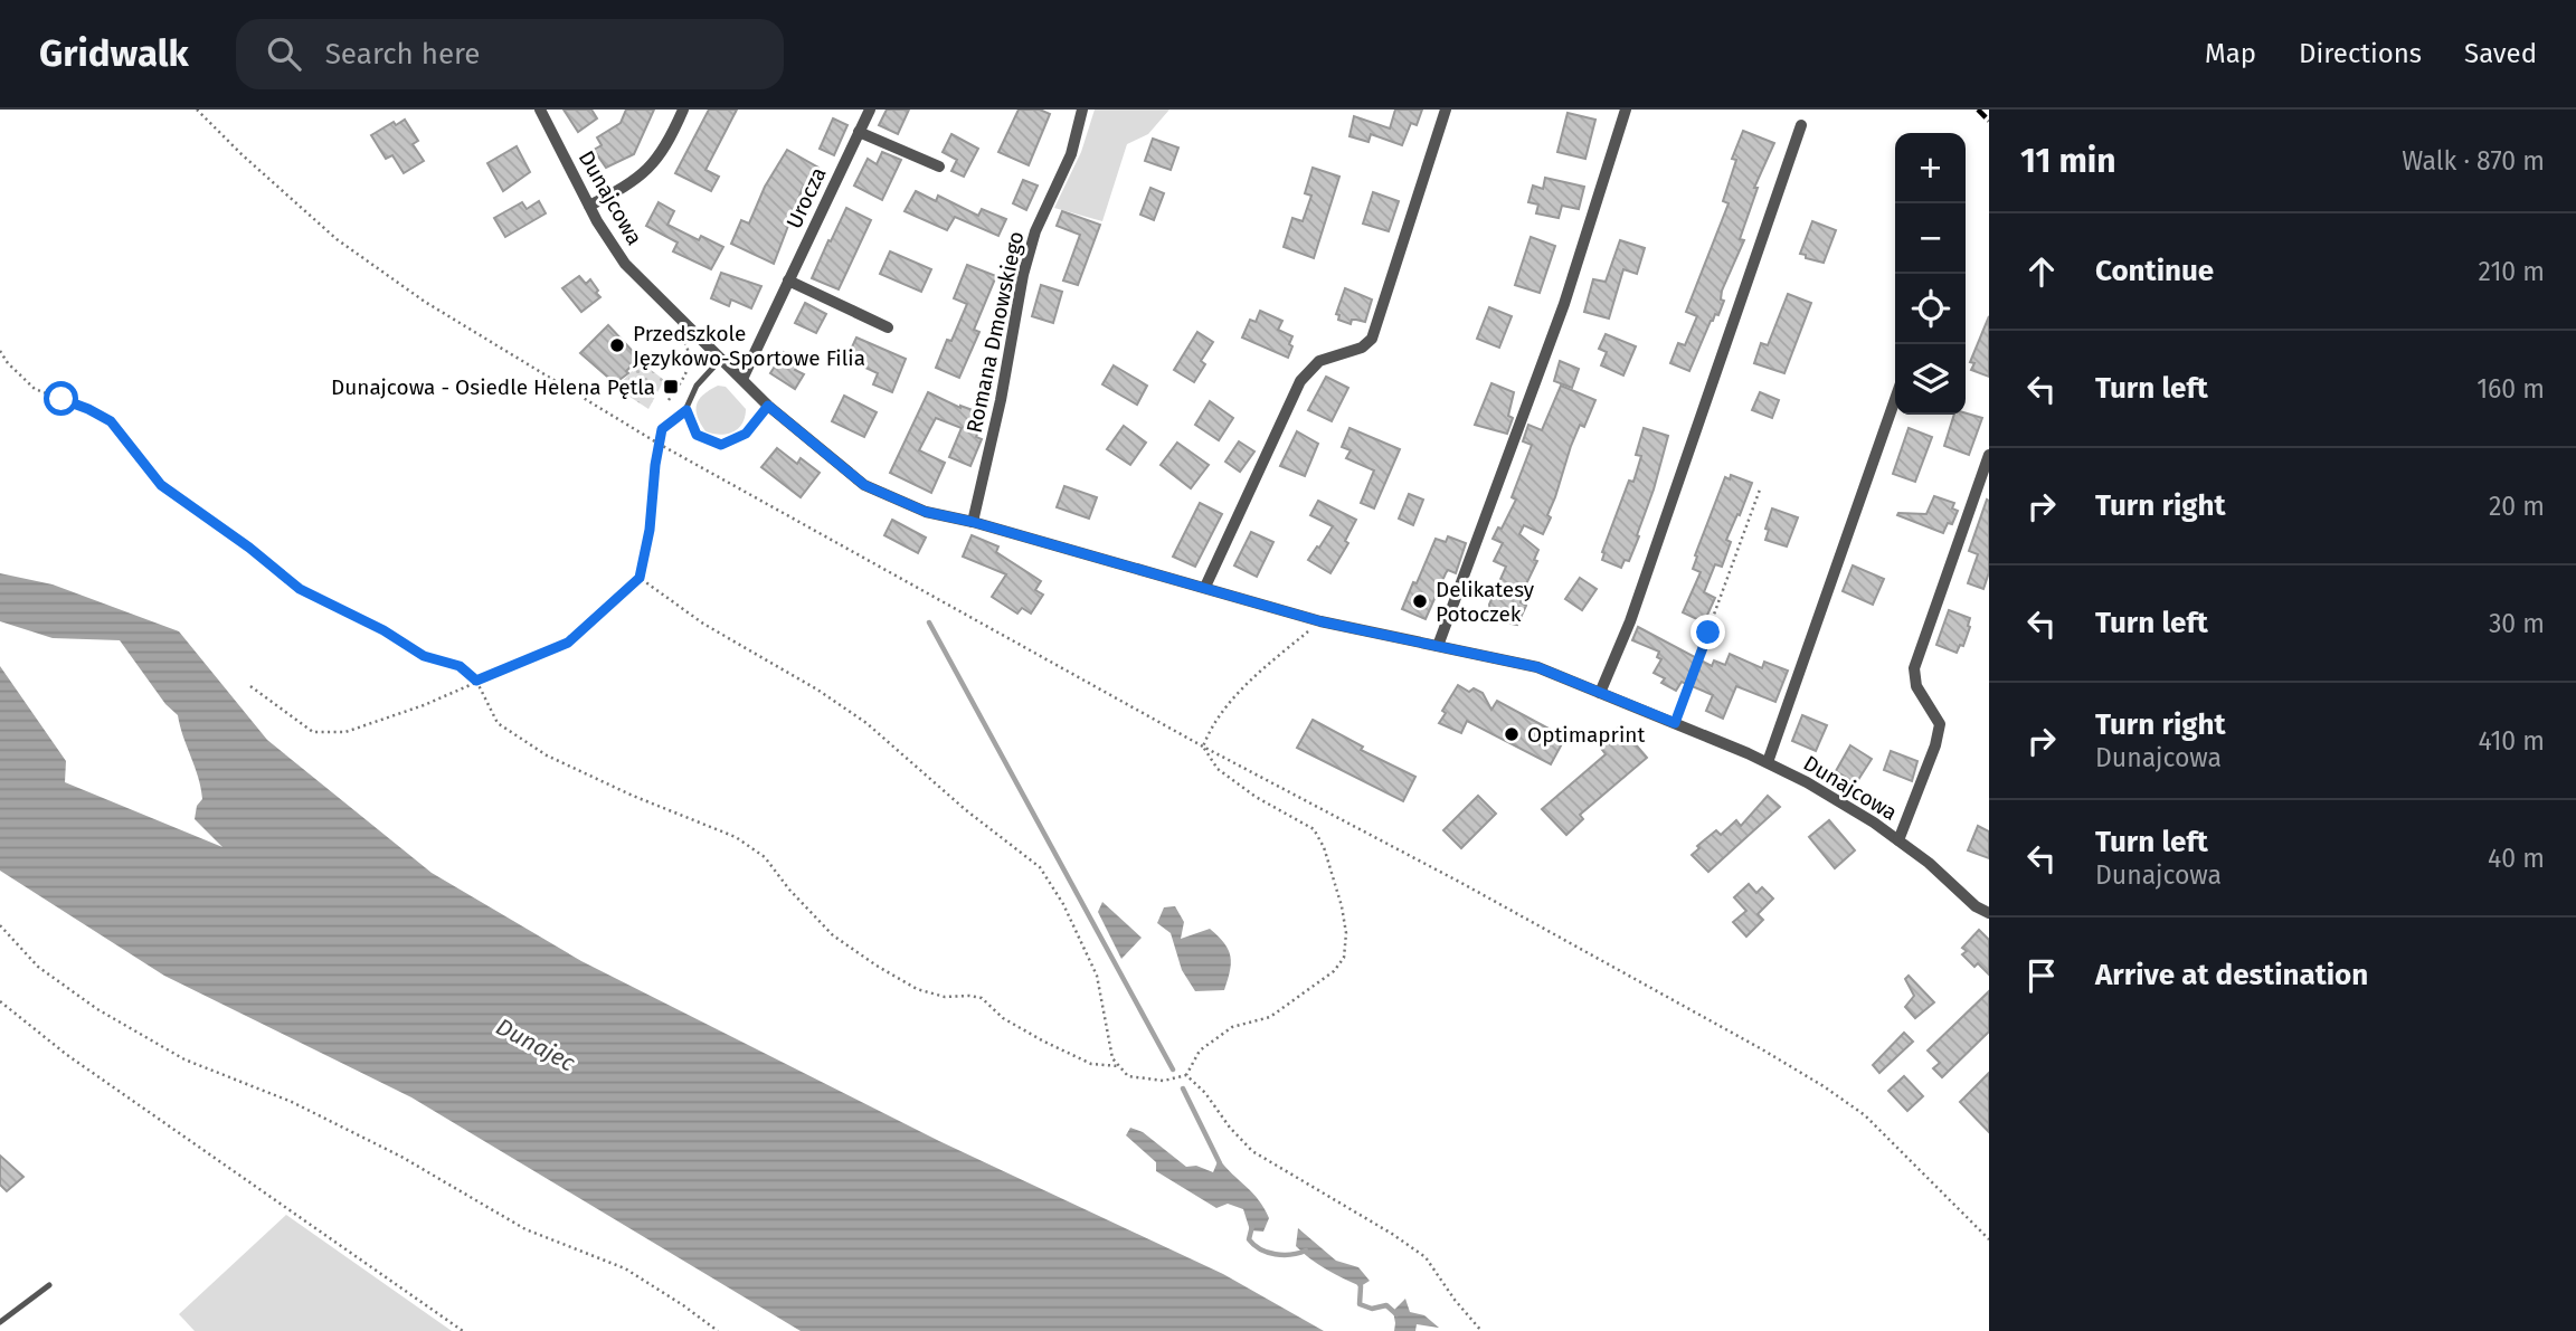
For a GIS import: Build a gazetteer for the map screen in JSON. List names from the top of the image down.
{
  "streets": {
    "street": ["Dunajcowa", "Urocza", "Romana Dmowskiego"]
  },
  "crossings": [
    ["Dunajcowa", "Urocza"],
    ["Dunajcowa", "Romana Dmowskiego"]
  ],
  "water": ["Dunajec"],
  "places": {
    "other": ["Przedszkole Językowo-Sportowe Filia", "Delikatesy Potoczek", "Optimaprint"],
    "transit": ["Dunajcowa - Osiedle Helena Pętla"]
  },
  "page": {
    "header": "Gridwalk",
    "search": "Search here",
    "nav": ["Map", "Directions", "Saved"],
    "heading": ["11 min", "Walk · 870 m"],
    "map_buttons": ["+", "−"],
    "list": [
      ["Continue", "210 m"],
      ["Turn left", "160 m"],
      ["Turn right", "20 m"],
      ["Turn left", "30 m"],
      ["Turn right", "Dunajcowa", "410 m"],
      ["Turn left", "Dunajcowa", "40 m"],
      "Arrive at destination"
    ]
  }
}
